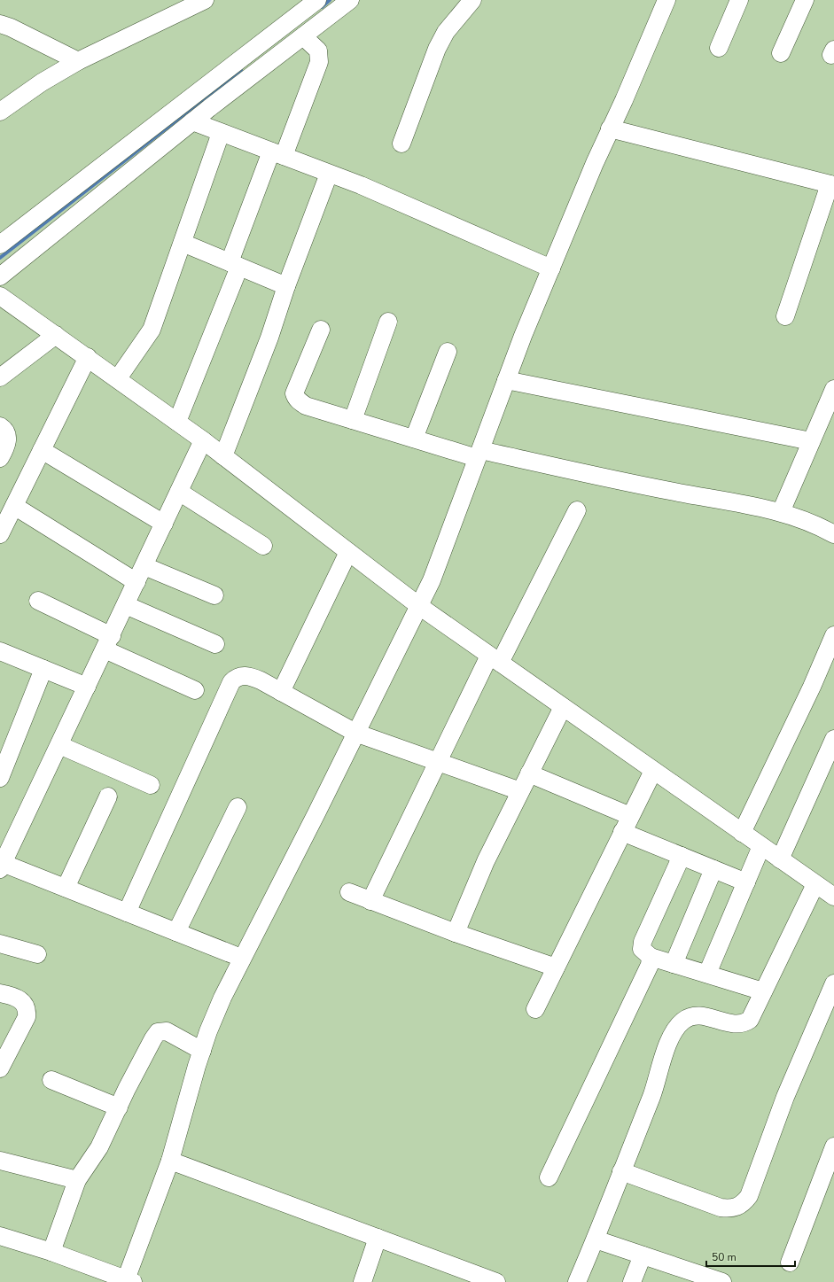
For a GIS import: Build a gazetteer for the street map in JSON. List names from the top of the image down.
{
  "scale_bar": "50 m"
}
